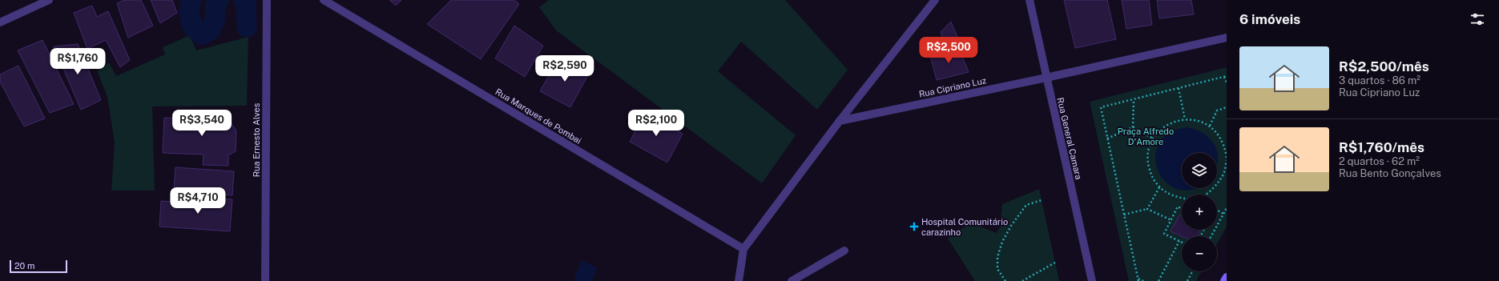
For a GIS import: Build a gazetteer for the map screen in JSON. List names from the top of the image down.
{
  "streets": {
    "street": [
      "Rua Cipriano Luz",
      "Rua Marques de Pombai",
      "Rua General Camara",
      "Rua Ernesto Alves"
    ]
  },
  "crossings": [
    ["Rua Cipriano Luz", "Rua General Camara"]
  ],
  "parks": ["Praça Alfredo D'Amore"],
  "places": {
    "health": ["Hospital Comunitário carazinho"]
  },
  "scale_bar": "20 m",
  "page": {
    "heading": "6 imóveis",
    "price": [
      "R$2,500",
      "R$1,760",
      "R$2,590",
      "R$3,540",
      "R$2,100",
      "R$4,710"
    ],
    "list": [
      {
        "name": "R$2,500/mês",
        "note": "3 quartos · 86 m² · Rua Cipriano Luz"
      },
      {
        "name": "R$1,760/mês",
        "note": "2 quartos · 62 m² · Rua Bento Gonçalves"
      }
    ],
    "map_buttons": ["+", "−"],
    "scale": "20 m"
  }
}
